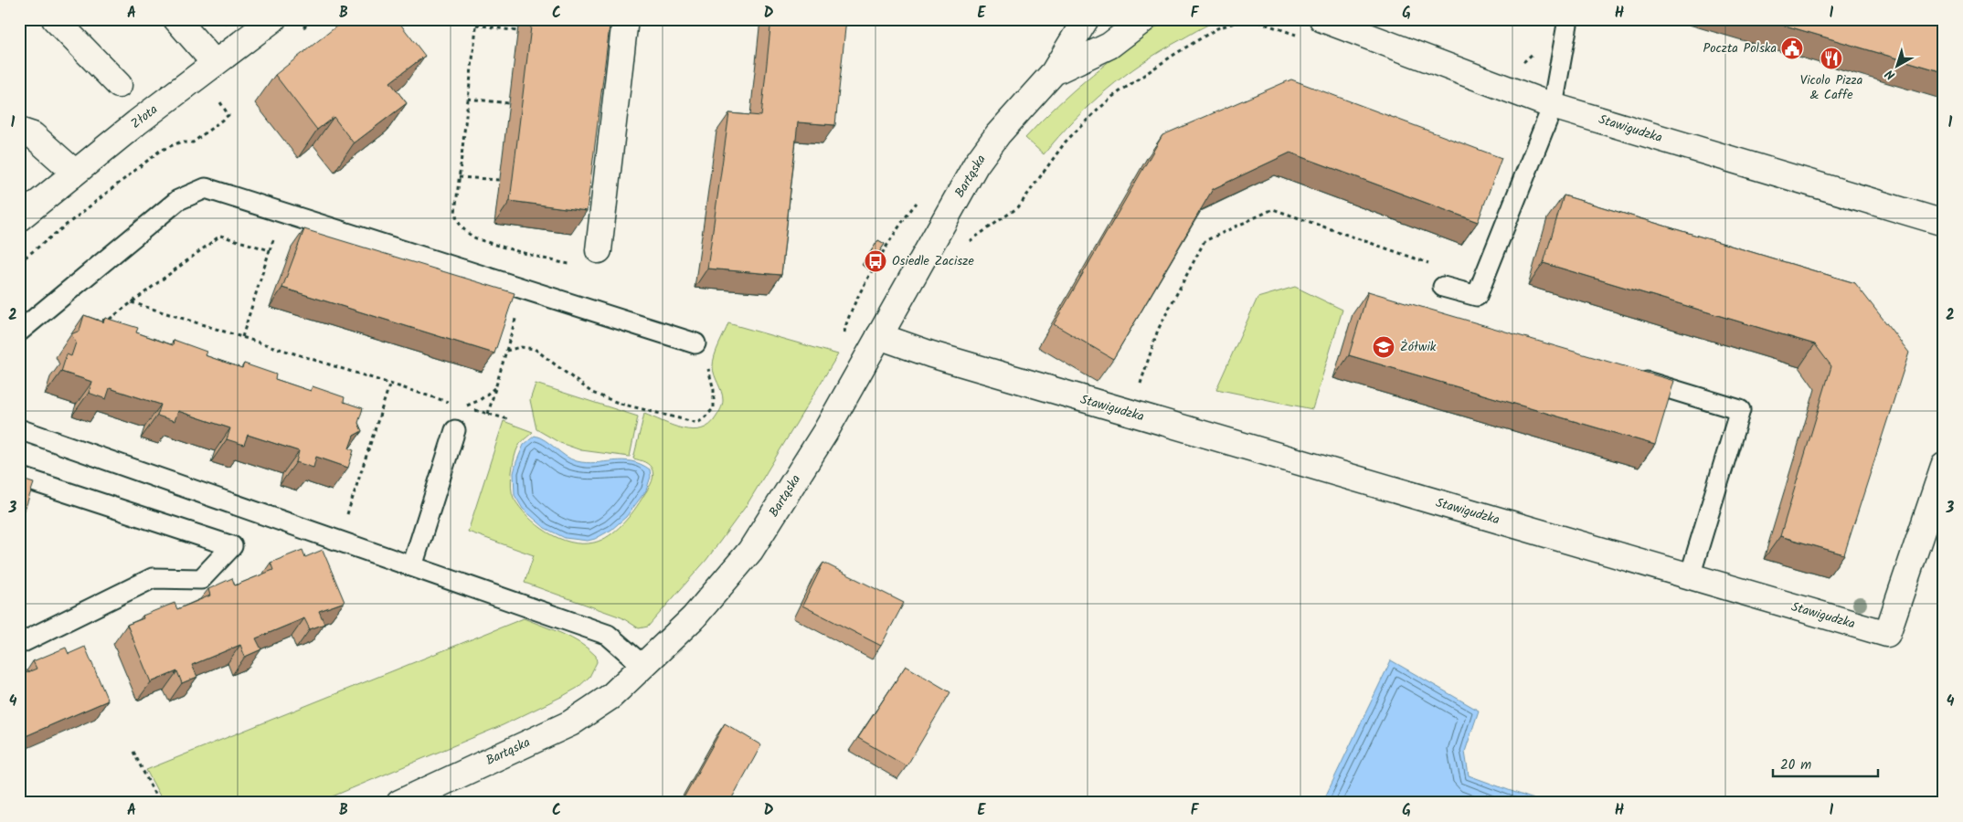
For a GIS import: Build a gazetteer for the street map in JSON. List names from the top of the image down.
{
  "streets": {
    "street": ["Złota", "Stawigudzka", "Bartąska"]
  },
  "crossings": [
    ["Stawigudzka", "Bartąska"]
  ],
  "places": {
    "public building": ["Poczta Polska"],
    "restaurant": ["Vicolo Pizza & Caffe"],
    "bus stop": ["Osiedle Zacisze"],
    "school or university": ["Żółwik"]
  },
  "scale_bar": "20 m",
  "north": "bottom left",
  "grid": {
    "columns": [
      "A",
      "B",
      "C",
      "D",
      "E",
      "F",
      "G",
      "H",
      "I"
    ],
    "rows": [
      "1",
      "2",
      "3",
      "4"
    ]
  }
}
